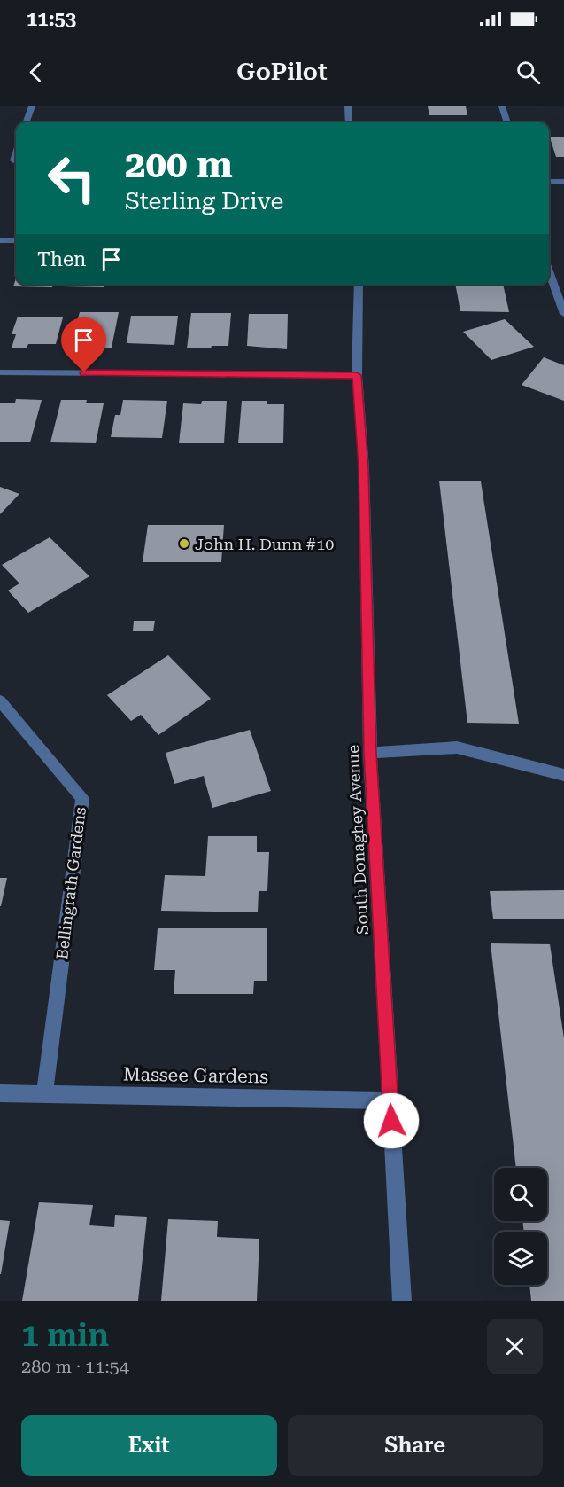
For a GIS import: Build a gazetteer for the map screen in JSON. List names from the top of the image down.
{
  "streets": {
    "street": ["South Donaghey Avenue", "Bellingrath Gardens", "Massee Gardens"]
  },
  "crossings": [
    ["South Donaghey Avenue", "Massee Gardens"],
    ["Bellingrath Gardens", "Massee Gardens"]
  ],
  "places": ["John H. Dunn #10"],
  "page": {
    "status": "11:53",
    "header": "GoPilot",
    "turn": ["200 m", "Sterling Drive"],
    "then": "Then",
    "heading": ["1 min", "280 m · 11:54"],
    "buttons": ["Exit", "Share"]
  }
}
